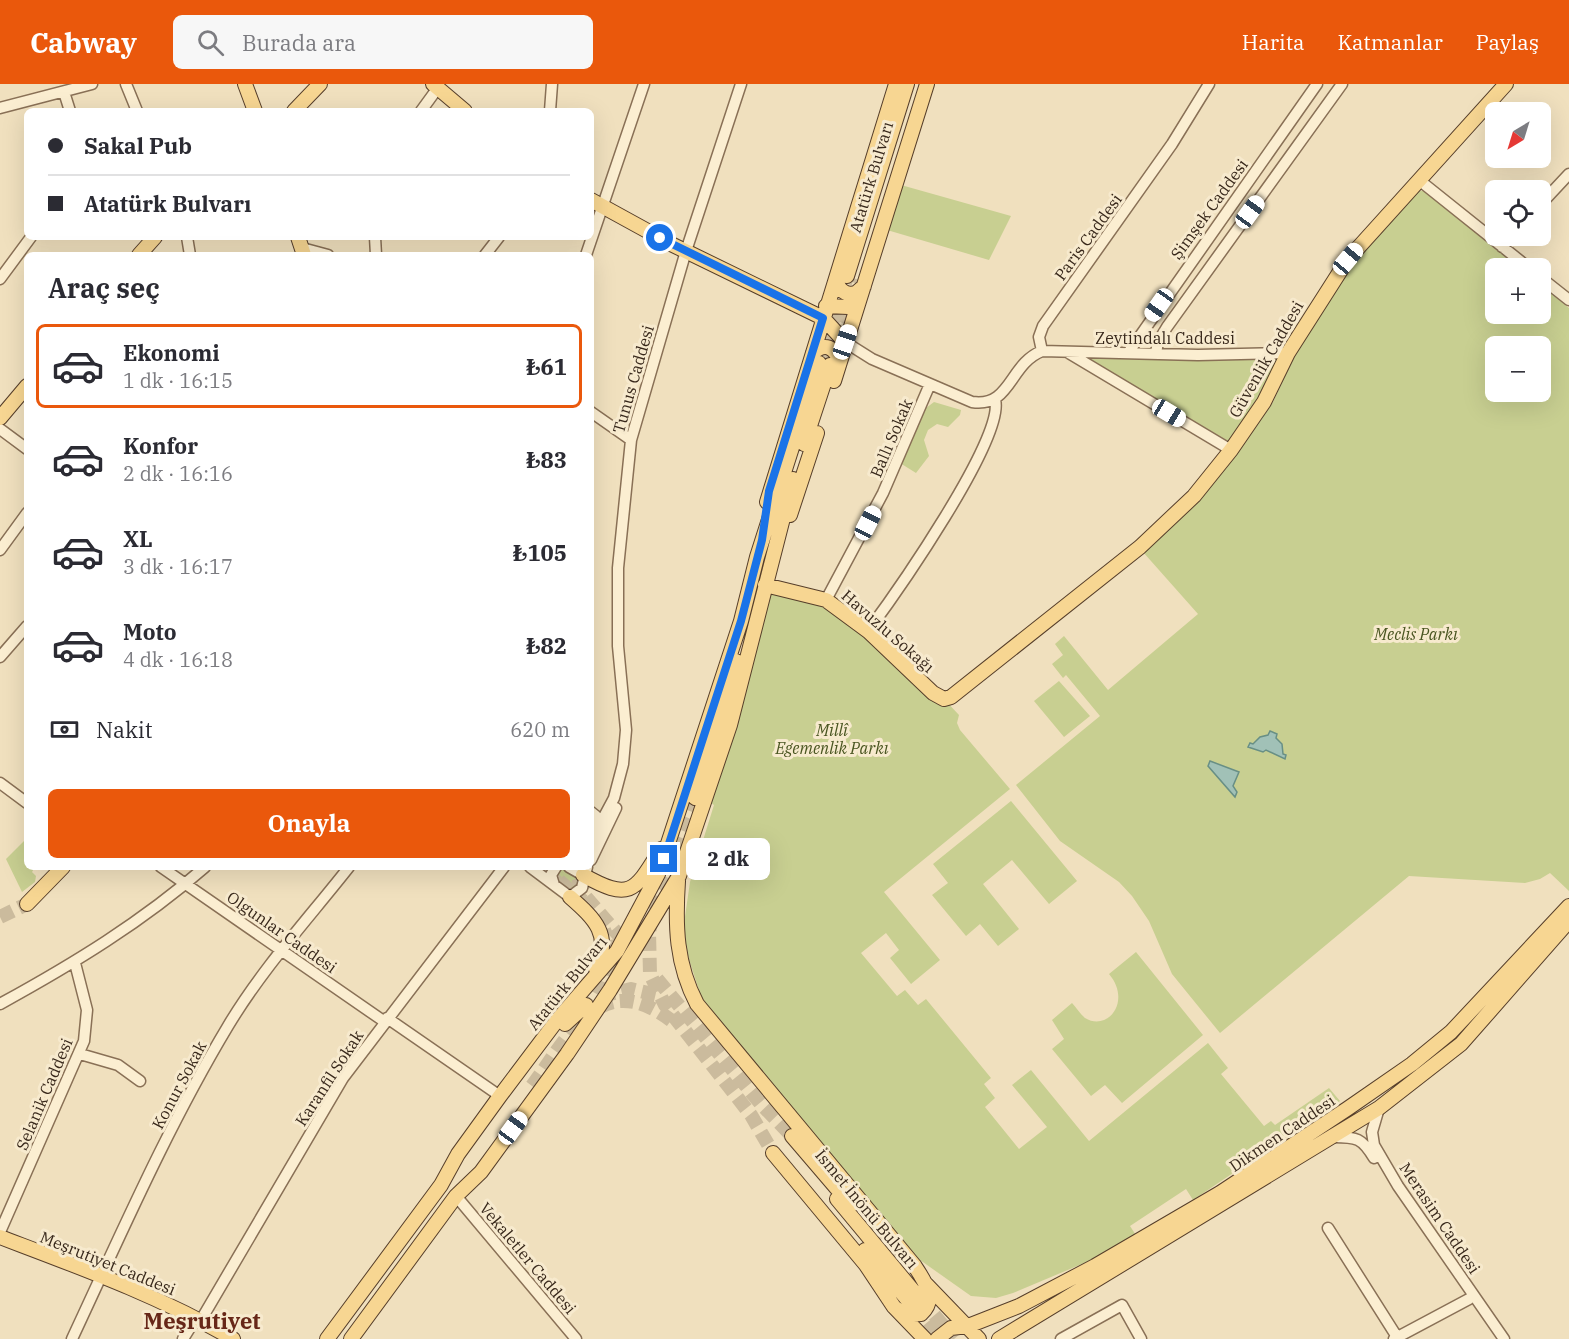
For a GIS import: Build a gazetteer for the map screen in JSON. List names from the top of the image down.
{
  "streets": {
    "main road": [
      "Atatürk Bulvarı",
      "Güvenlik Caddesi",
      "Havuzlu Sokağı",
      "Dikmen Caddesi",
      "İsmet İnönü Bulvarı",
      "Meşrutiyet Caddesi"
    ],
    "street": [
      "Şimşek Caddesi",
      "Paris Caddesi",
      "Zeytindalı Caddesi",
      "Tunus Caddesi",
      "Ballı Sokak",
      "Olgunlar Caddesi",
      "Karanfil Sokak",
      "Konur Sokak",
      "Selanik Caddesi",
      "Merasim Caddesi",
      "Vekaletler Caddesi"
    ]
  },
  "crossings": [
    ["Atatürk Bulvarı", "Havuzlu Sokağı"],
    ["Atatürk Bulvarı", "Olgunlar Caddesi"],
    ["Atatürk Bulvarı", "Vekaletler Caddesi"],
    ["Şimşek Caddesi", "Zeytindalı Caddesi"],
    ["Paris Caddesi", "Zeytindalı Caddesi"],
    ["Zeytindalı Caddesi", "Güvenlik Caddesi"],
    ["Güvenlik Caddesi", "Havuzlu Sokağı"],
    ["Ballı Sokak", "Havuzlu Sokağı"],
    ["Olgunlar Caddesi", "Karanfil Sokak"],
    ["Olgunlar Caddesi", "Konur Sokak"],
    ["Karanfil Sokak", "Meşrutiyet Caddesi"],
    ["Konur Sokak", "Meşrutiyet Caddesi"],
    ["Dikmen Caddesi", "Merasim Caddesi"]
  ],
  "districts": ["Meşrutiyet"],
  "parks": ["Meclis Parkı", "Millî Egemenlik Parkı"],
  "north": "bottom left",
  "page": {
    "header": "Cabway",
    "search": "Burada ara",
    "nav": ["Harita", "Katmanlar", "Paylaş"],
    "map_buttons": ["+", "−"],
    "banner": ["Sakal Pub", "Atatürk Bulvarı"],
    "heading": "Araç seç",
    "list": [
      {
        "name": "Ekonomi",
        "note": "1 dk · 16:15",
        "value": "₺61"
      },
      {
        "name": "Konfor",
        "note": "2 dk · 16:16",
        "value": "₺83"
      },
      {
        "name": "XL",
        "note": "3 dk · 16:17",
        "value": "₺105"
      },
      {
        "name": "Moto",
        "note": "4 dk · 16:18",
        "value": "₺82"
      }
    ],
    "pay": ["Nakit", "620 m"],
    "buttons": "Onayla",
    "bubble": "2 dk"
  }
}
